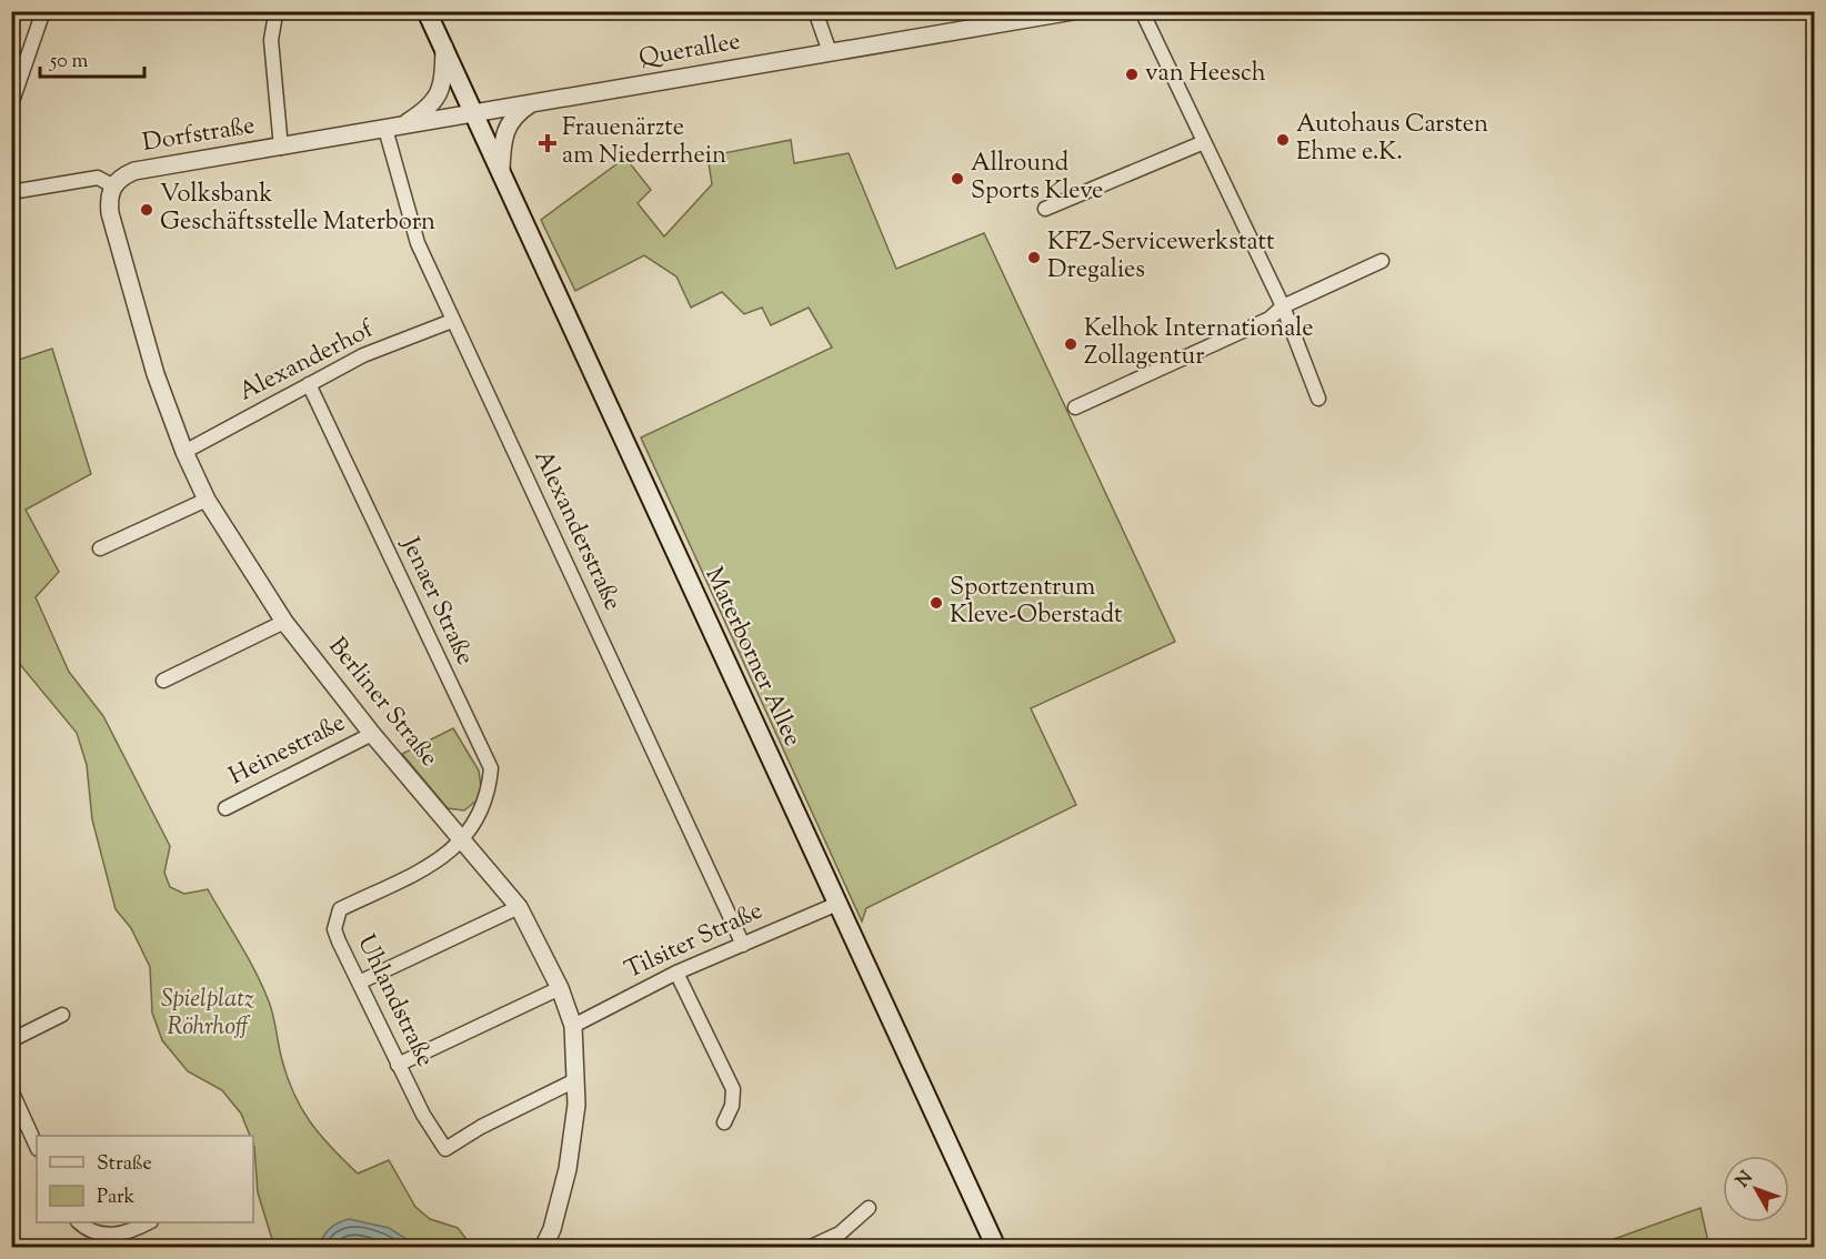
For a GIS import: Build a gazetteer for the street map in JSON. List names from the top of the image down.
{
  "streets": {
    "main road": ["Materborner Allee"],
    "street": [
      "Querallee",
      "Dorfstraße",
      "Alexanderhof",
      "Alexanderstraße",
      "Jenaer Straße",
      "Berliner Straße",
      "Heinestraße",
      "Tilsiter Straße",
      "Uhlandstraße"
    ]
  },
  "crossings": [
    ["Querallee", "Dorfstraße"],
    ["Querallee", "Materborner Allee"],
    ["Dorfstraße", "Alexanderstraße"],
    ["Dorfstraße", "Materborner Allee"],
    ["Dorfstraße", "Berliner Straße"],
    ["Alexanderhof", "Alexanderstraße"],
    ["Alexanderhof", "Jenaer Straße"],
    ["Alexanderhof", "Berliner Straße"],
    ["Alexanderstraße", "Tilsiter Straße"],
    ["Jenaer Straße", "Berliner Straße"],
    ["Jenaer Straße", "Uhlandstraße"],
    ["Materborner Allee", "Tilsiter Straße"],
    ["Berliner Straße", "Heinestraße"],
    ["Berliner Straße", "Tilsiter Straße"],
    ["Berliner Straße", "Uhlandstraße"]
  ],
  "parks": ["Spielplatz Röhrhoff"],
  "places": {
    "other": [
      "van Heesch",
      "Autohaus Carsten Ehme e.K.",
      "Allround Sports Kleve",
      "Volksbank Geschäftsstelle Materborn",
      "KFZ-Servicewerkstatt Dregalies",
      "Kelhok Internationale Zollagentur",
      "Sportzentrum Kleve-Oberstadt"
    ],
    "health": ["Frauenärzte am Niederrhein"]
  },
  "legend": ["Straße", "Park"],
  "scale_bar": "50 m",
  "north": "top left"
}
